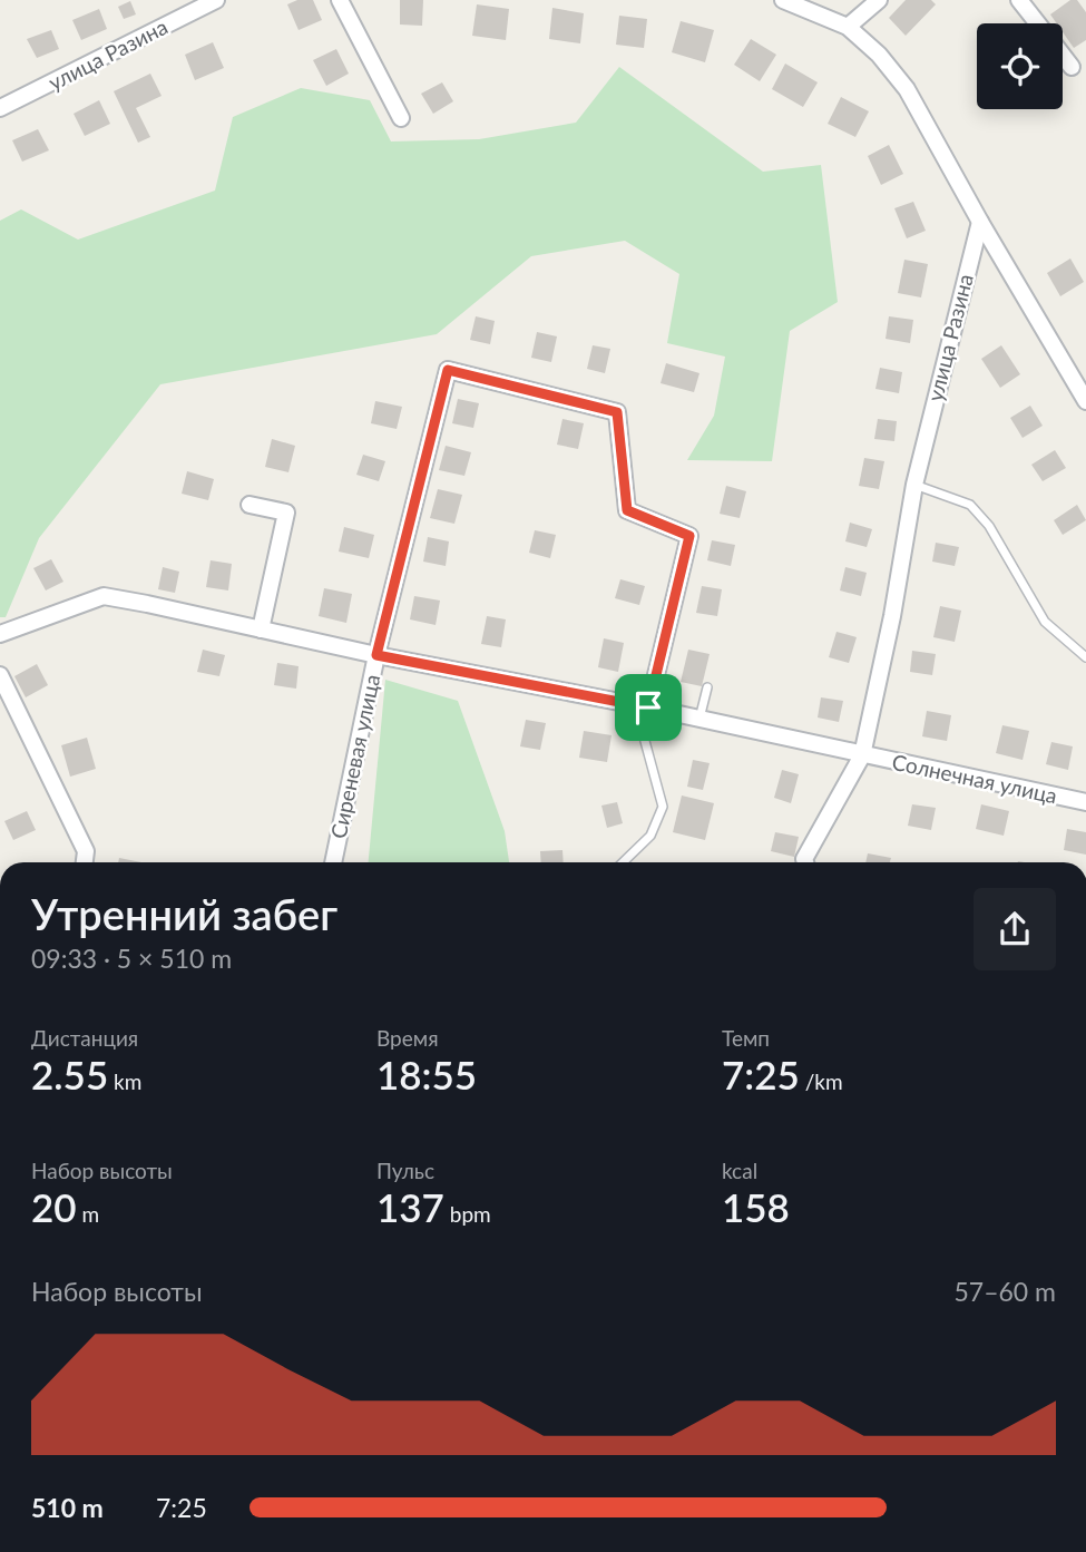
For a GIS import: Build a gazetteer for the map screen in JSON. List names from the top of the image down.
{
  "streets": {
    "street": ["улица Разина", "Сиреневая улица", "Солнечная улица"]
  },
  "crossings": [
    ["улица Разина", "Солнечная улица"],
    ["Сиреневая улица", "Солнечная улица"]
  ],
  "page": {
    "heading": ["Утренний забег", "09:33 · 5 × 510 m"],
    "stats": [
      ["Дистанция", "2.55 km"],
      ["Время", "18:55"],
      ["Темп", "7:25 /km"],
      ["Набор высоты", "20 m"],
      ["Пульс", "137 bpm"],
      ["kcal", "158"]
    ],
    "chart": ["Набор высоты", "57–60 m"],
    "list": [
      {
        "name": "510 m",
        "note": "7:25"
      }
    ]
  }
}
